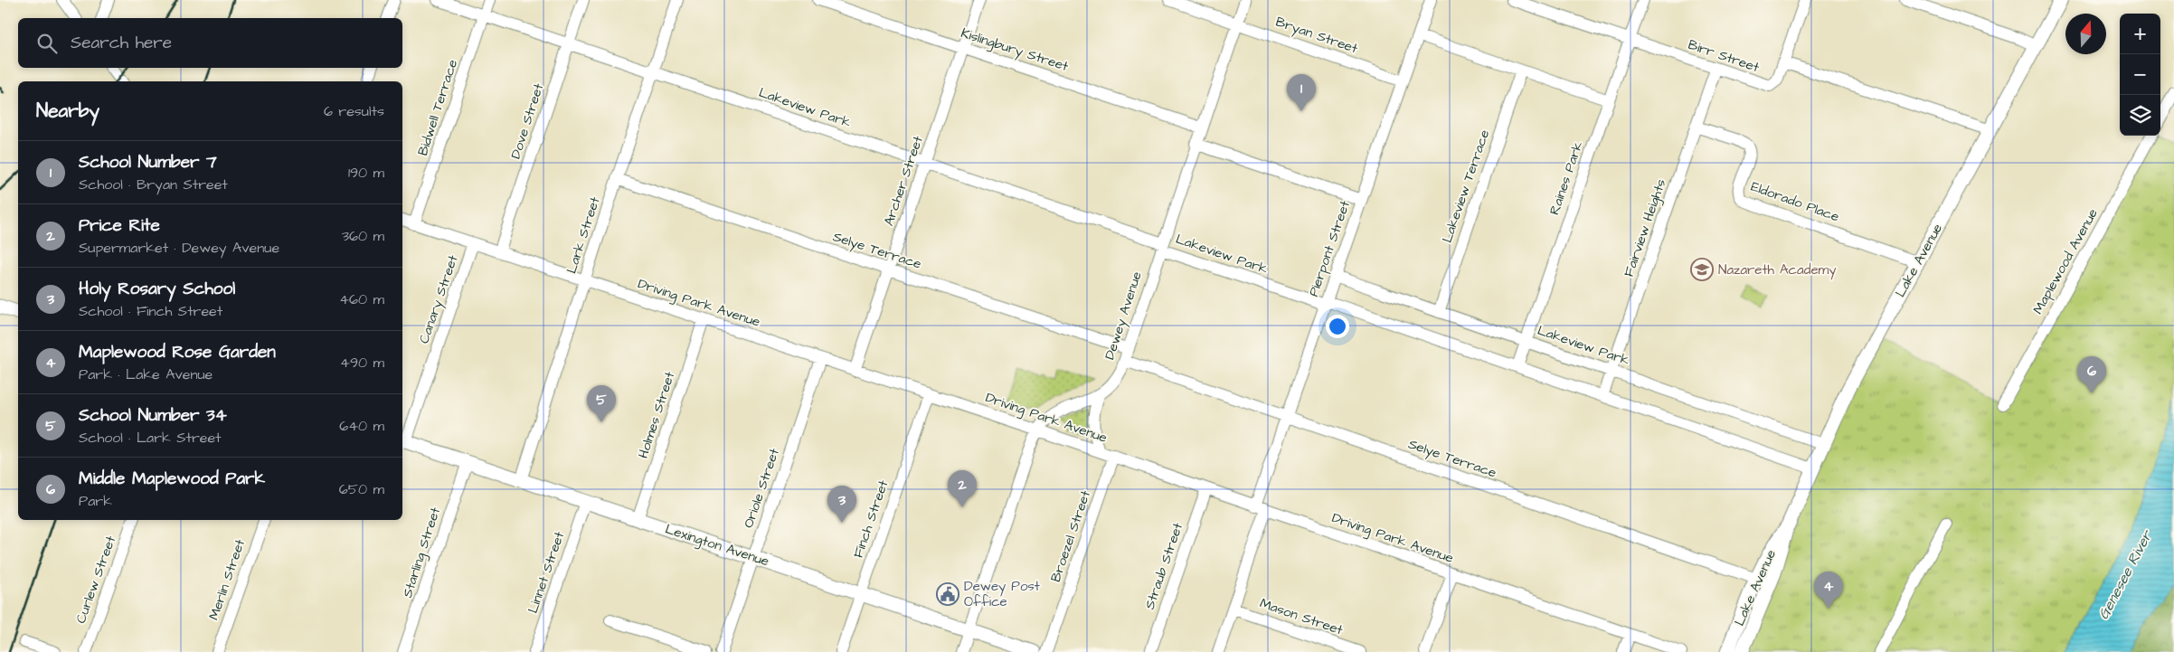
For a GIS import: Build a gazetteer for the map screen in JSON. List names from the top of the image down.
{
  "streets": {
    "main road": ["Lake Avenue", "Lexington Avenue"],
    "street": [
      "Bryan Street",
      "Kislingbury Street",
      "Birr Street",
      "Bidwell Terrace",
      "Lakeview Park",
      "Dove Street",
      "Raines Park",
      "Archer Street",
      "Lakeview Terrace",
      "Eldorado Place",
      "Fairview Heights",
      "Lark Street",
      "Pierpont Street",
      "Selye Terrace",
      "Maplewood Avenue",
      "Canary Street",
      "Driving Park Avenue",
      "Dewey Avenue",
      "Holmes Street",
      "Oriole Street",
      "Finch Street",
      "Broezel Street",
      "Starling Street",
      "Straub Street",
      "Linnet Street",
      "Curlew Street",
      "Merlin Street",
      "Mason Street"
    ]
  },
  "crossings": [
    ["Bryan Street", "Pierpont Street"],
    ["Bryan Street", "Dewey Avenue"],
    ["Kislingbury Street", "Archer Street"],
    ["Kislingbury Street", "Dewey Avenue"],
    ["Birr Street", "Raines Park"],
    ["Birr Street", "Fairview Heights"],
    ["Bidwell Terrace", "Lakeview Park"],
    ["Bidwell Terrace", "Driving Park Avenue"],
    ["Lakeview Park", "Dove Street"],
    ["Lakeview Park", "Raines Park"],
    ["Lakeview Park", "Archer Street"],
    ["Lakeview Park", "Lakeview Terrace"],
    ["Lakeview Park", "Fairview Heights"],
    ["Lakeview Park", "Lark Street"],
    ["Lakeview Park", "Pierpont Street"],
    ["Lakeview Park", "Lake Avenue"],
    ["Lakeview Park", "Dewey Avenue"],
    ["Dove Street", "Driving Park Avenue"],
    ["Archer Street", "Selye Terrace"],
    ["Archer Street", "Driving Park Avenue"],
    ["Eldorado Place", "Fairview Heights"],
    ["Eldorado Place", "Lake Avenue"],
    ["Lark Street", "Selye Terrace"],
    ["Lark Street", "Driving Park Avenue"],
    ["Lark Street", "Lexington Avenue"],
    ["Pierpont Street", "Selye Terrace"],
    ["Pierpont Street", "Driving Park Avenue"],
    ["Selye Terrace", "Lake Avenue"],
    ["Selye Terrace", "Dewey Avenue"],
    ["Canary Street", "Driving Park Avenue"],
    ["Canary Street", "Lexington Avenue"],
    ["Driving Park Avenue", "Dewey Avenue"],
    ["Driving Park Avenue", "Holmes Street"],
    ["Driving Park Avenue", "Oriole Street"],
    ["Driving Park Avenue", "Finch Street"],
    ["Driving Park Avenue", "Broezel Street"],
    ["Driving Park Avenue", "Straub Street"],
    ["Dewey Avenue", "Lexington Avenue"],
    ["Holmes Street", "Lexington Avenue"],
    ["Oriole Street", "Lexington Avenue"],
    ["Finch Street", "Lexington Avenue"],
    ["Lexington Avenue", "Starling Street"],
    ["Lexington Avenue", "Linnet Street"]
  ],
  "water": ["Genesee River"],
  "places": {
    "school or university": ["Nazareth Academy"],
    "public building": ["Dewey Post Office"]
  },
  "north": "top",
  "page": {
    "map_buttons": ["+", "−"],
    "search": "Search here",
    "pins": [
      "1",
      "6",
      "5",
      "2",
      "3",
      "4"
    ],
    "heading": ["Nearby", "6 results"],
    "list": [
      {
        "mark": "1",
        "name": "School Number 7",
        "note": "School · Bryan Street",
        "value": "190 m"
      },
      {
        "mark": "2",
        "name": "Price Rite",
        "note": "Supermarket · Dewey Avenue",
        "value": "360 m"
      },
      {
        "mark": "3",
        "name": "Holy Rosary School",
        "note": "School · Finch Street",
        "value": "460 m"
      },
      {
        "mark": "4",
        "name": "Maplewood Rose Garden",
        "note": "Park · Lake Avenue",
        "value": "490 m"
      },
      {
        "mark": "5",
        "name": "School Number 34",
        "note": "School · Lark Street",
        "value": "640 m"
      },
      {
        "mark": "6",
        "name": "Middle Maplewood Park",
        "note": "Park",
        "value": "650 m"
      }
    ]
  }
}
